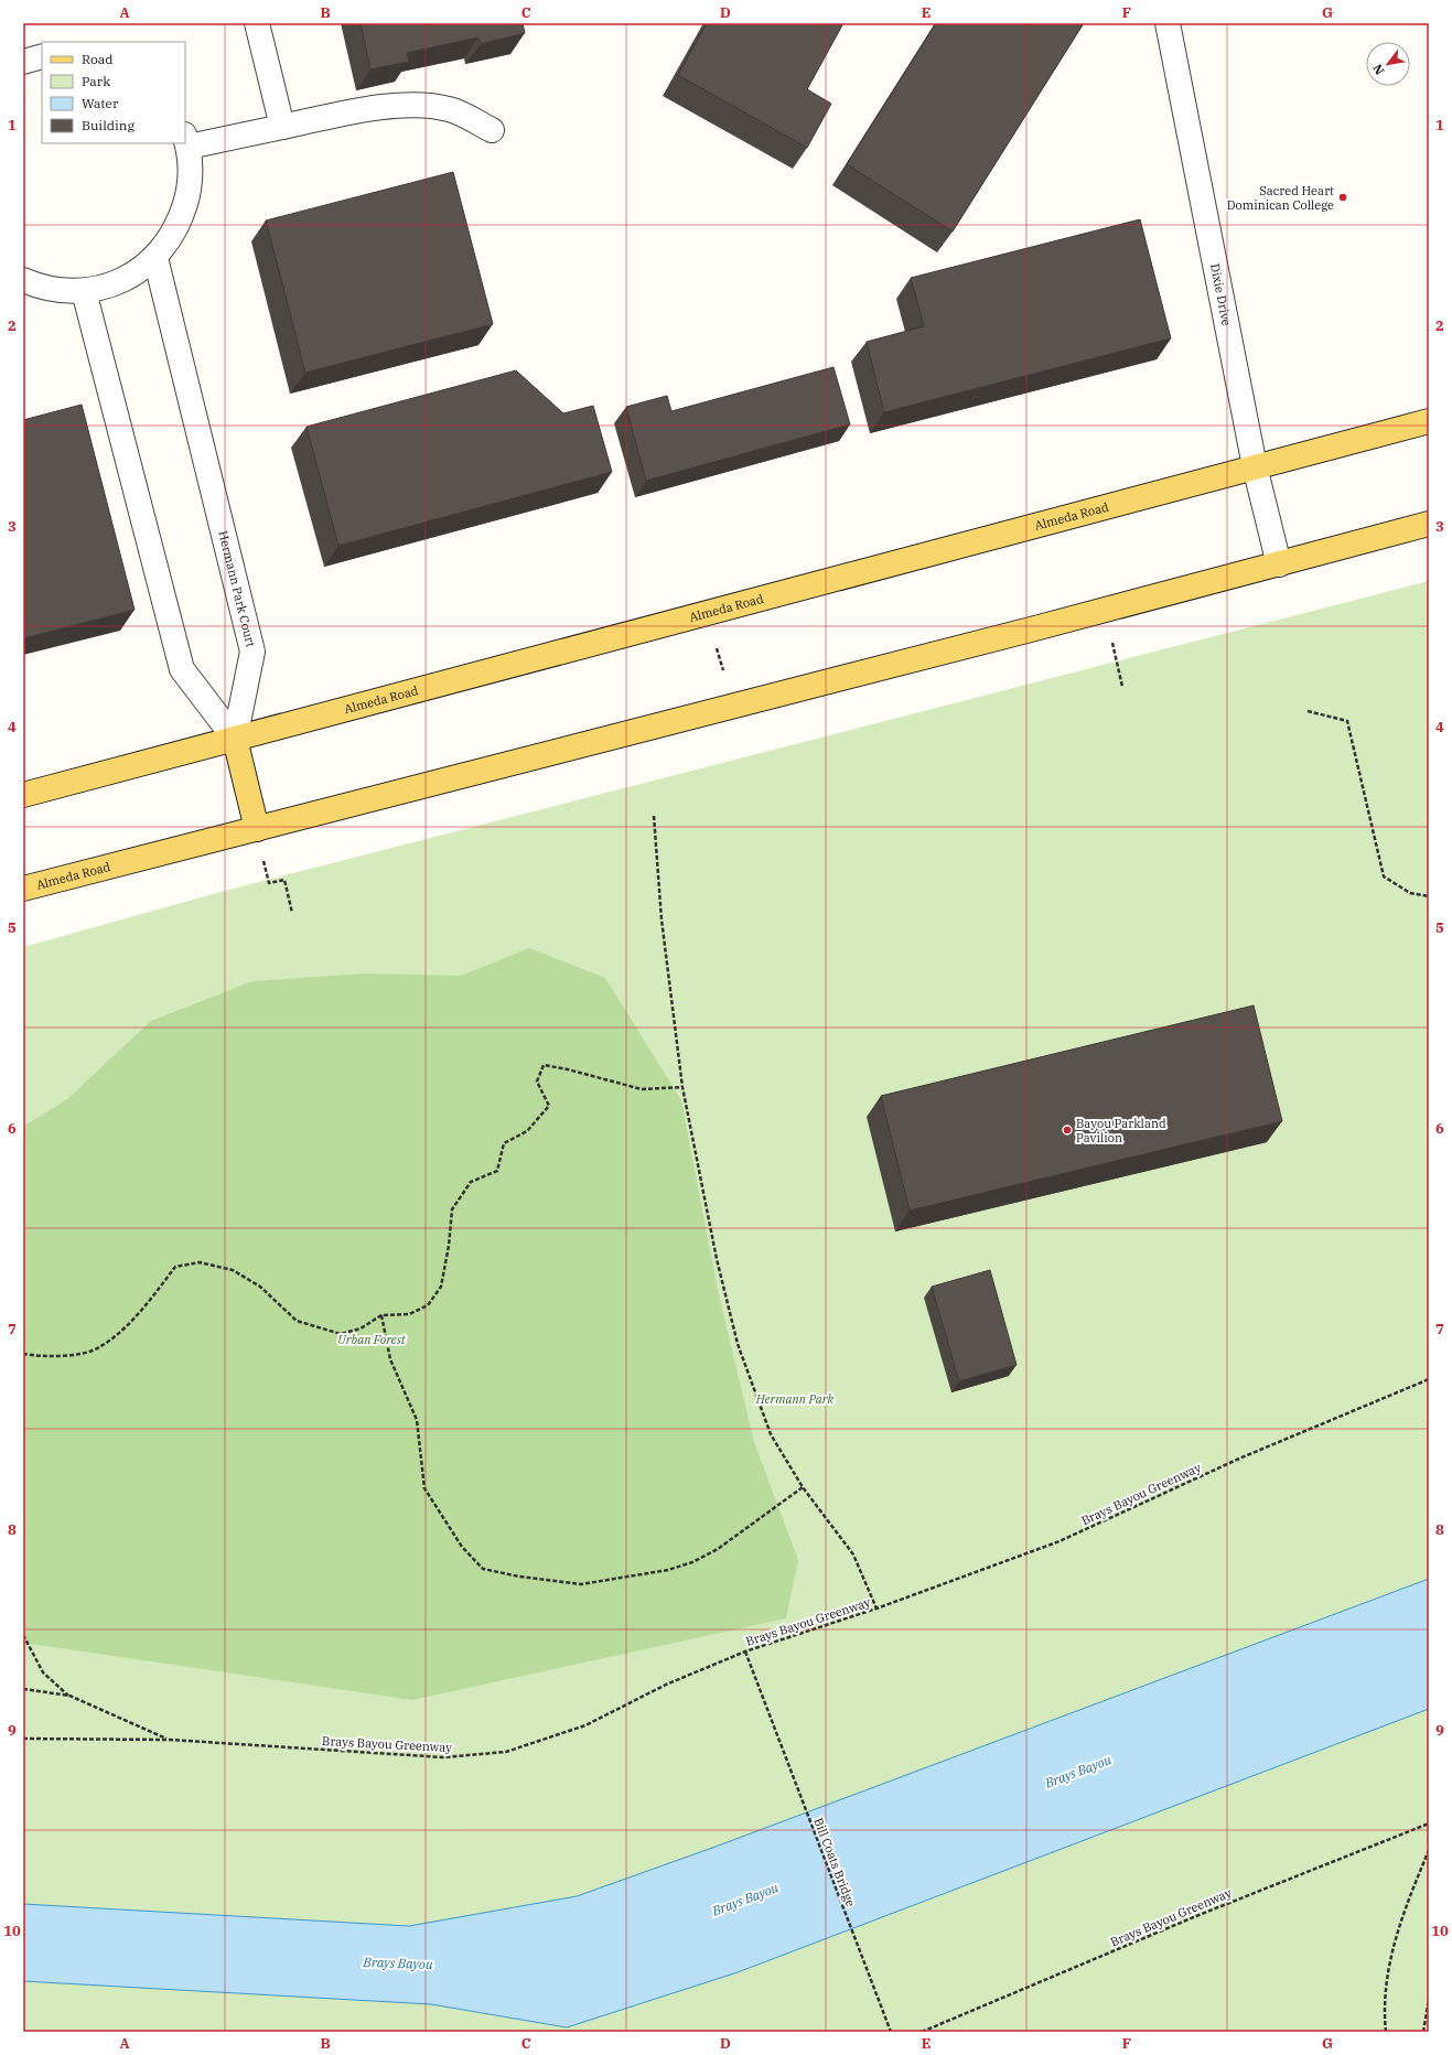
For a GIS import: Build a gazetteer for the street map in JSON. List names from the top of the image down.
{
  "streets": {
    "main road": ["Almeda Road"],
    "street": ["Dixie Drive", "Hermann Park Court"],
    "path": ["Brays Bayou Greenway", "Bill Coats Bridge"]
  },
  "crossings": [
    ["Dixie Drive", "Almeda Road"],
    ["Almeda Road", "Hermann Park Court"],
    ["Brays Bayou Greenway", "Bill Coats Bridge"]
  ],
  "water": ["Brays Bayou"],
  "parks": ["Urban Forest", "Hermann Park"],
  "places": ["Sacred Heart Dominican College", "Bayou Parkland Pavilion"],
  "legend": [
    "Road",
    "Park",
    "Water",
    "Building"
  ],
  "north": "bottom left",
  "grid": {
    "columns": [
      "A",
      "B",
      "C",
      "D",
      "E",
      "F",
      "G"
    ],
    "rows": [
      "1",
      "2",
      "3",
      "4",
      "5",
      "6",
      "7",
      "8",
      "9",
      "10"
    ]
  }
}
